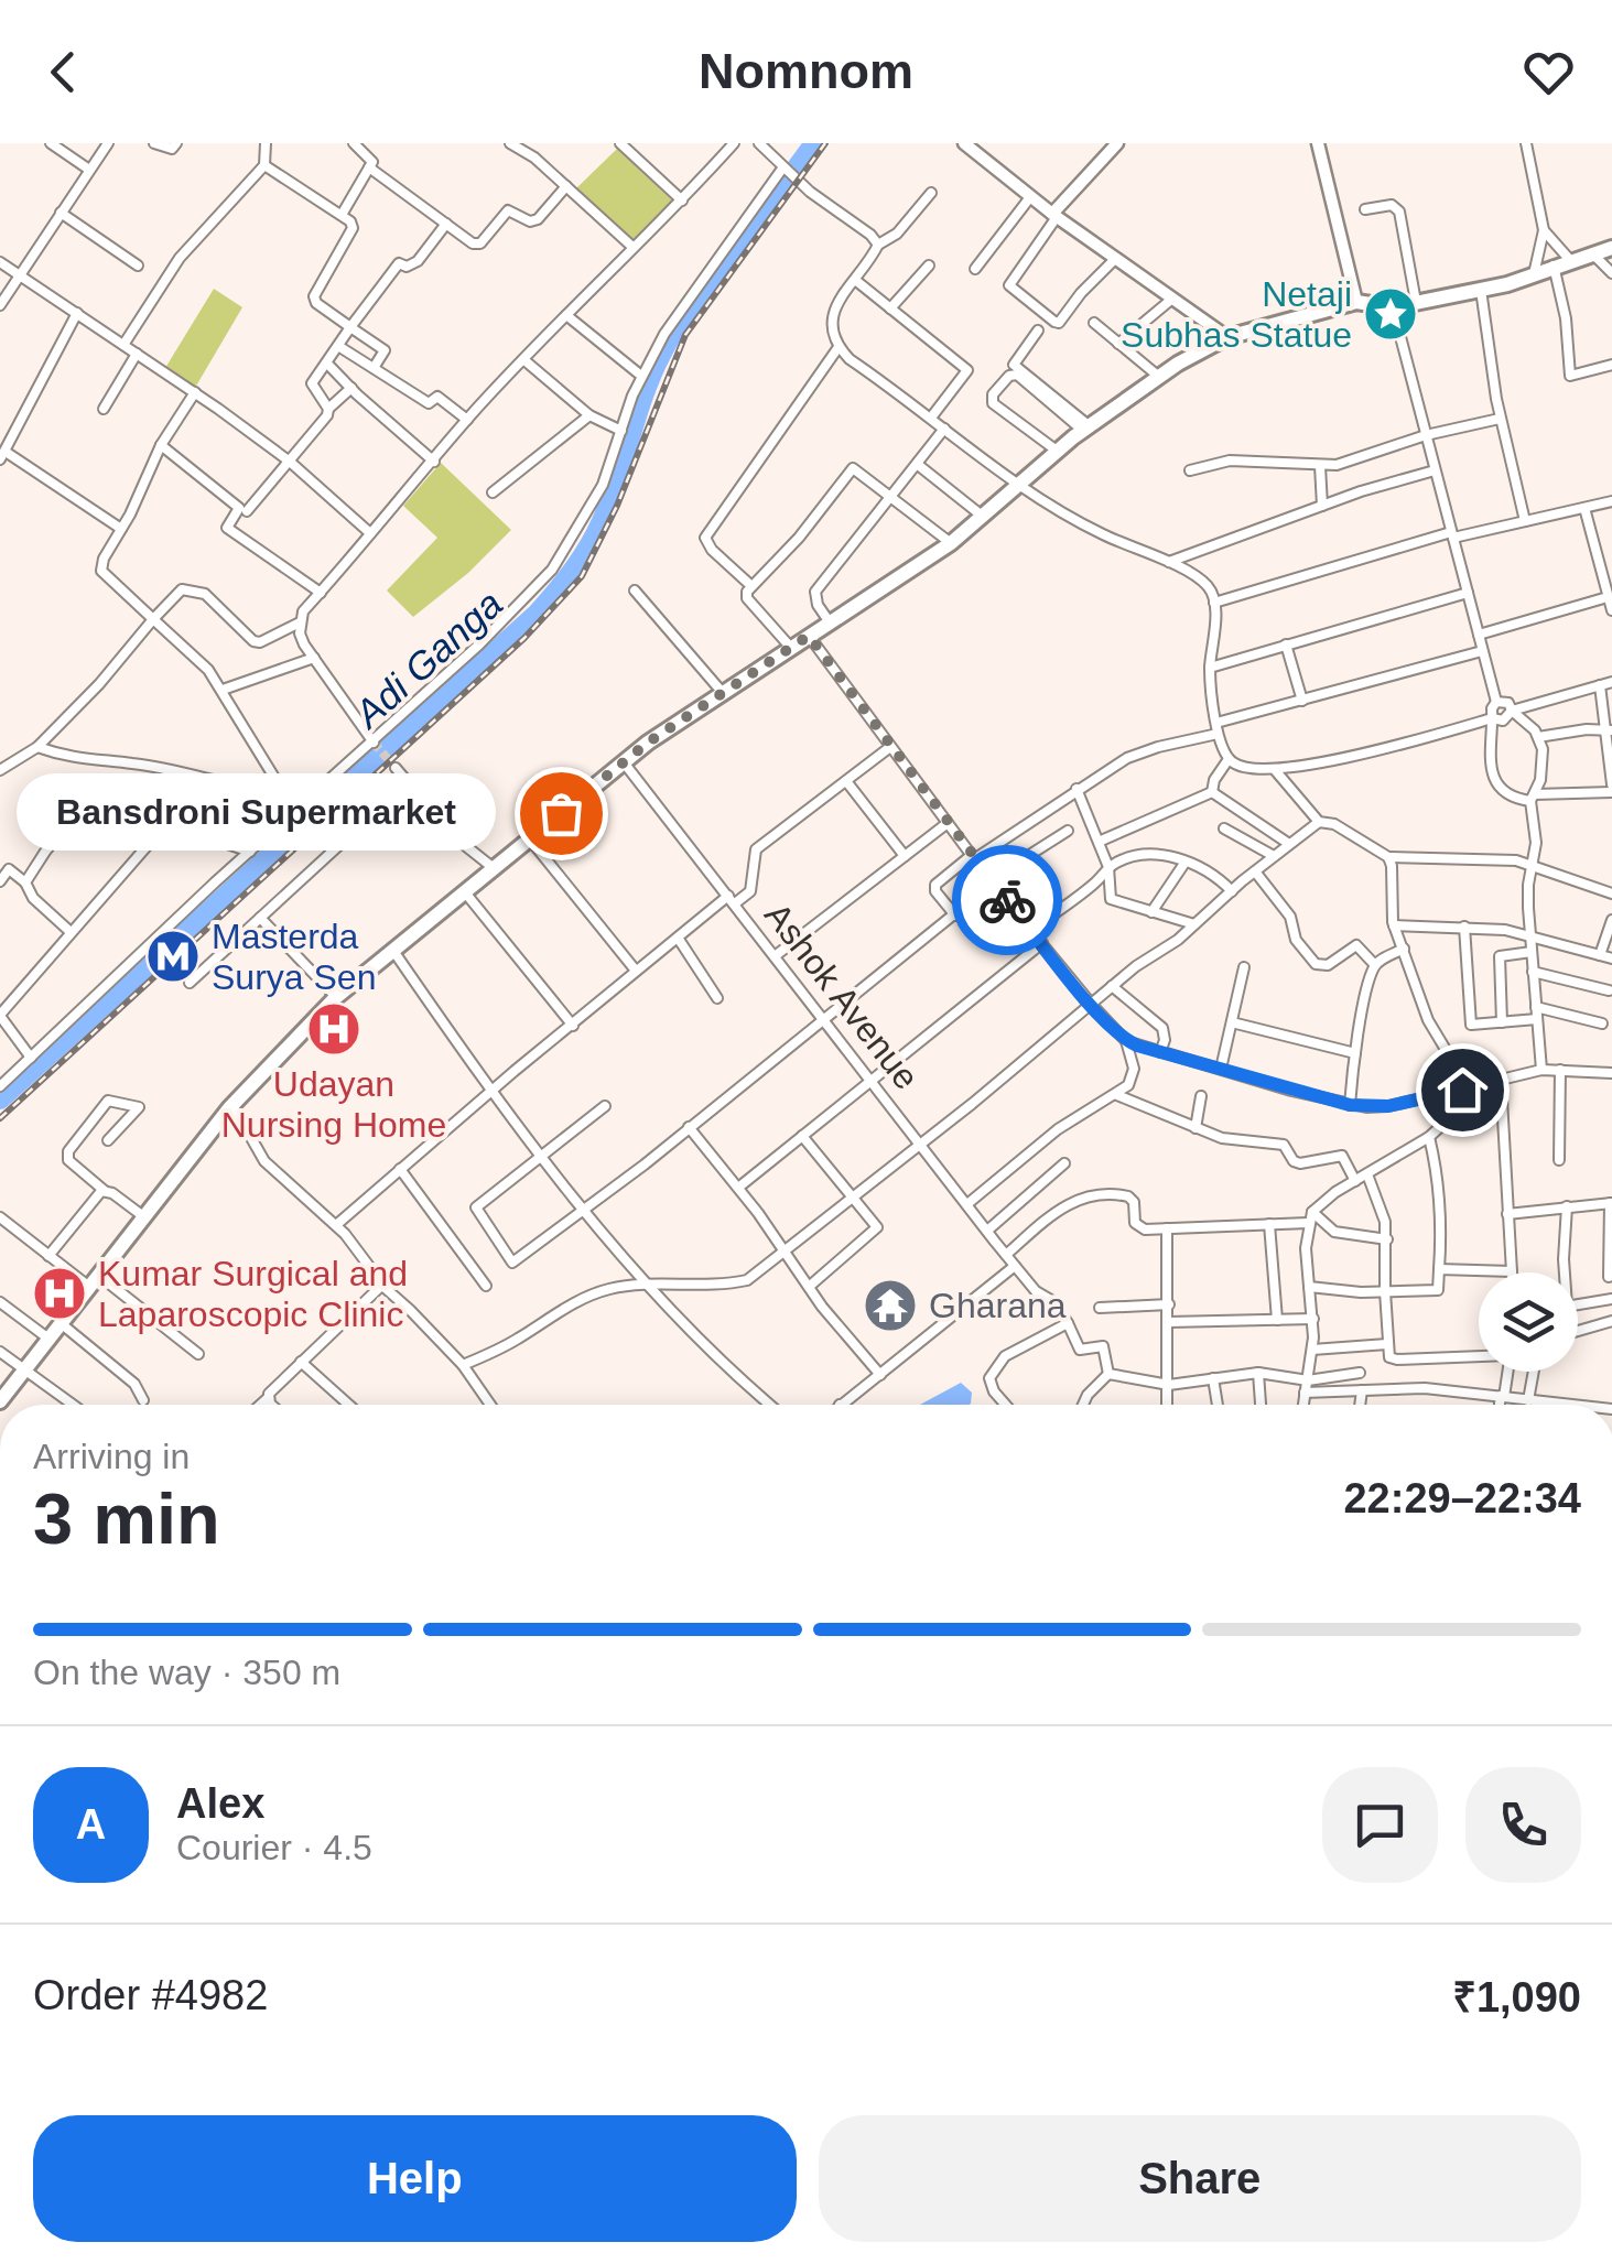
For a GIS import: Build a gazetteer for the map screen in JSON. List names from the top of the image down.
{
  "streets": {
    "street": ["Ashok Avenue"]
  },
  "water": ["Adi Ganga"],
  "places": {
    "place": ["Netaji Subhas Statue"],
    "other": ["Bansdroni Supermarket"],
    "metro station": ["Masterda Surya Sen"],
    "hospital": ["Udayan Nursing Home", "Kumar Surgical and Laparoscopic Clinic"],
    "temple": ["Gharana"]
  },
  "page": {
    "header": "Nomnom",
    "bubble": "Bansdroni Supermarket",
    "heading": ["3 min", "Arriving in", "22:29–22:34"],
    "panel": [
      "Alex",
      "Courier · 4.5",
      "Order #4982",
      "₹1,090"
    ],
    "bar": "On the way · 350 m",
    "round": "A",
    "buttons": ["Help", "Share"]
  }
}
